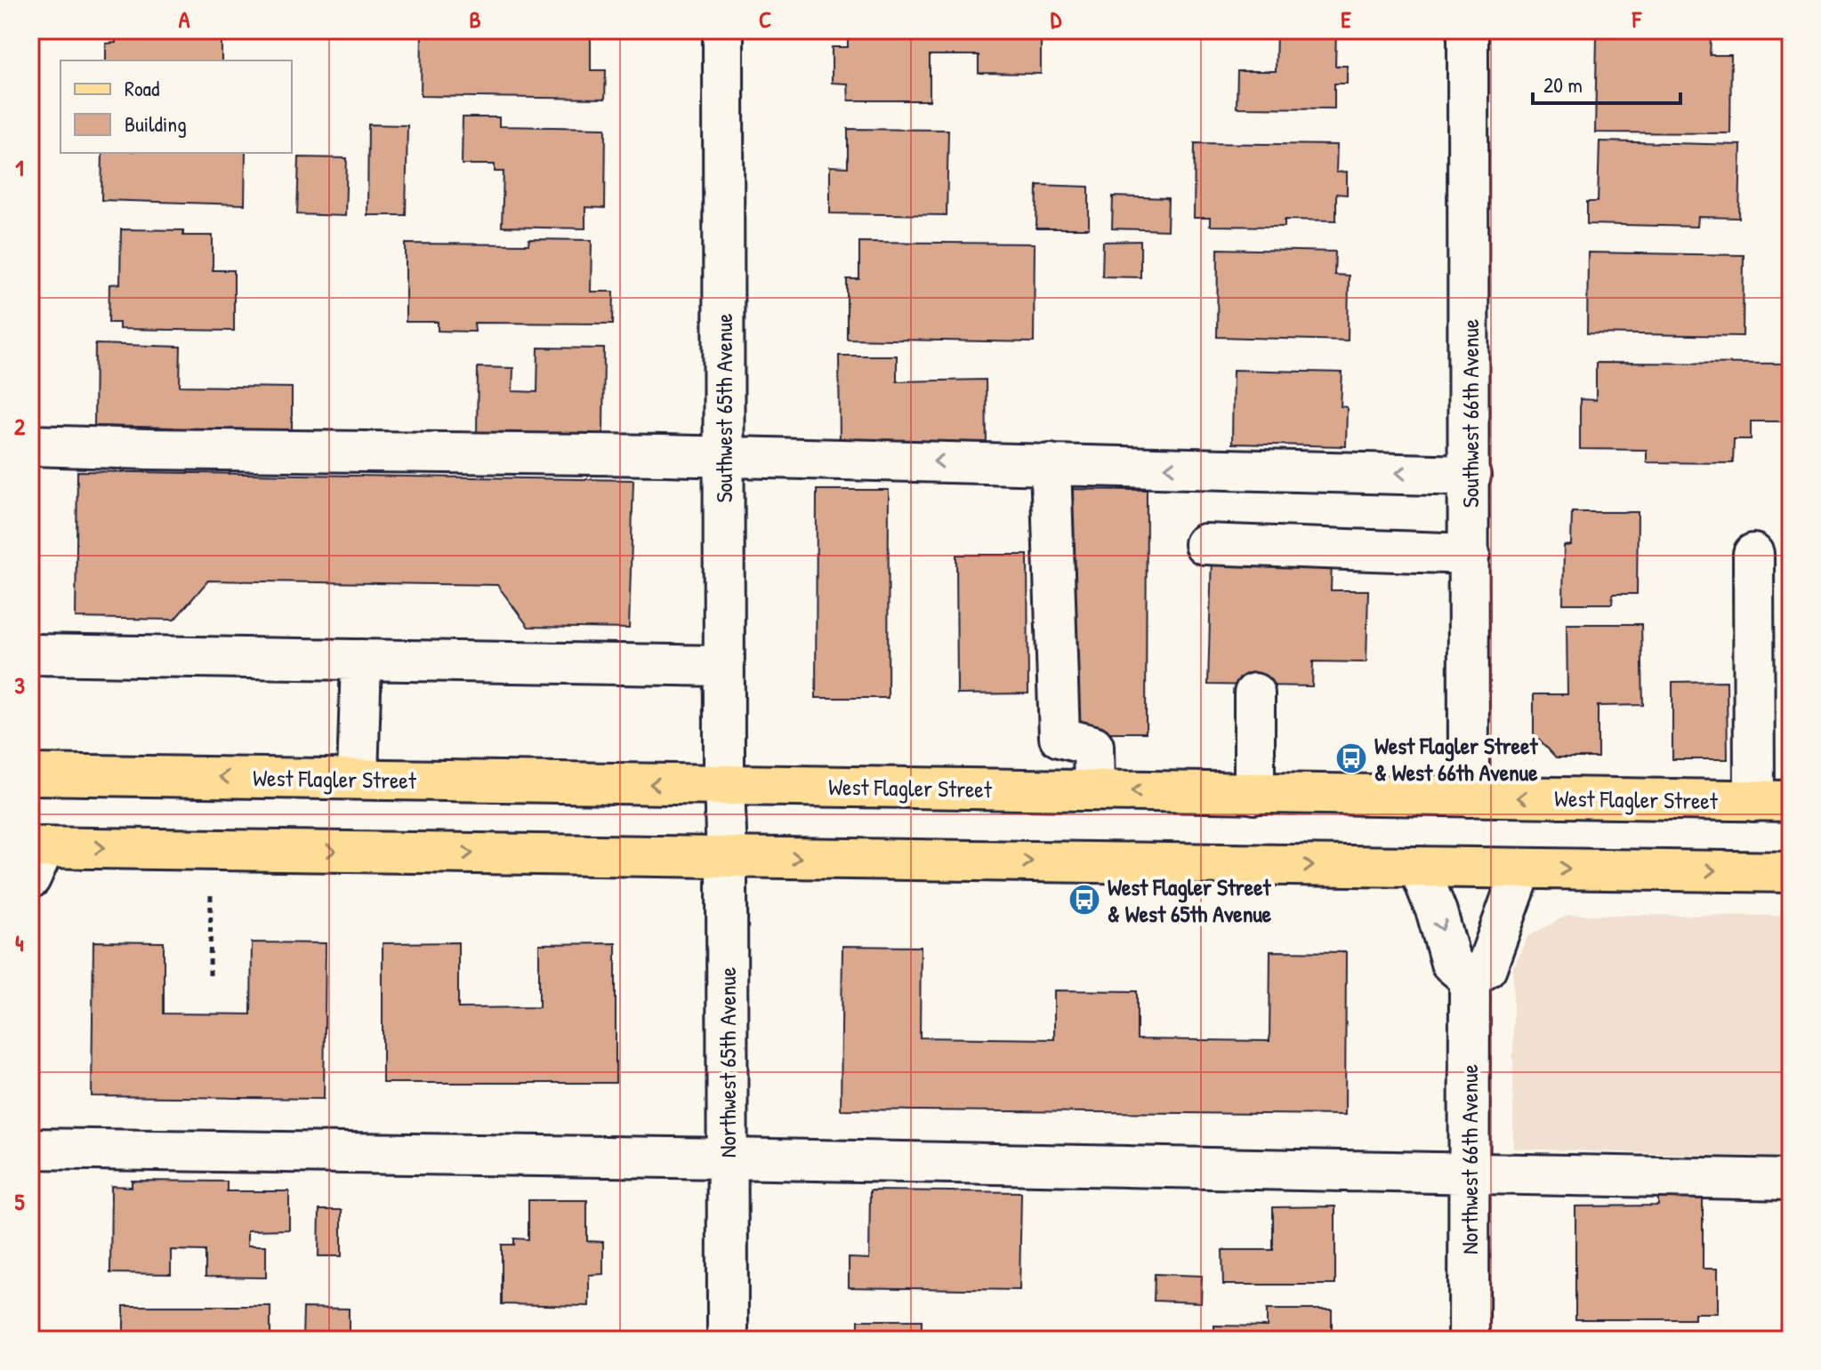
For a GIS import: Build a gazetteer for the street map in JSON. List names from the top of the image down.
{
  "streets": {
    "main road": ["West Flagler Street"],
    "street": [
      "Southwest 65th Avenue",
      "Southwest 66th Avenue",
      "Northwest 65th Avenue",
      "Northwest 66th Avenue"
    ]
  },
  "crossings": [
    ["Southwest 65th Avenue", "West Flagler Street"],
    ["Southwest 65th Avenue", "Northwest 65th Avenue"],
    ["Southwest 66th Avenue", "West Flagler Street"],
    ["West Flagler Street", "Northwest 65th Avenue"]
  ],
  "places": {
    "bus stop": ["West Flagler Street & West 66th Avenue", "West Flagler Street & West 65th Avenue"]
  },
  "legend": ["Road", "Building"],
  "scale_bar": "20 m",
  "grid": {
    "columns": [
      "A",
      "B",
      "C",
      "D",
      "E",
      "F"
    ],
    "rows": [
      "1",
      "2",
      "3",
      "4",
      "5"
    ]
  }
}
